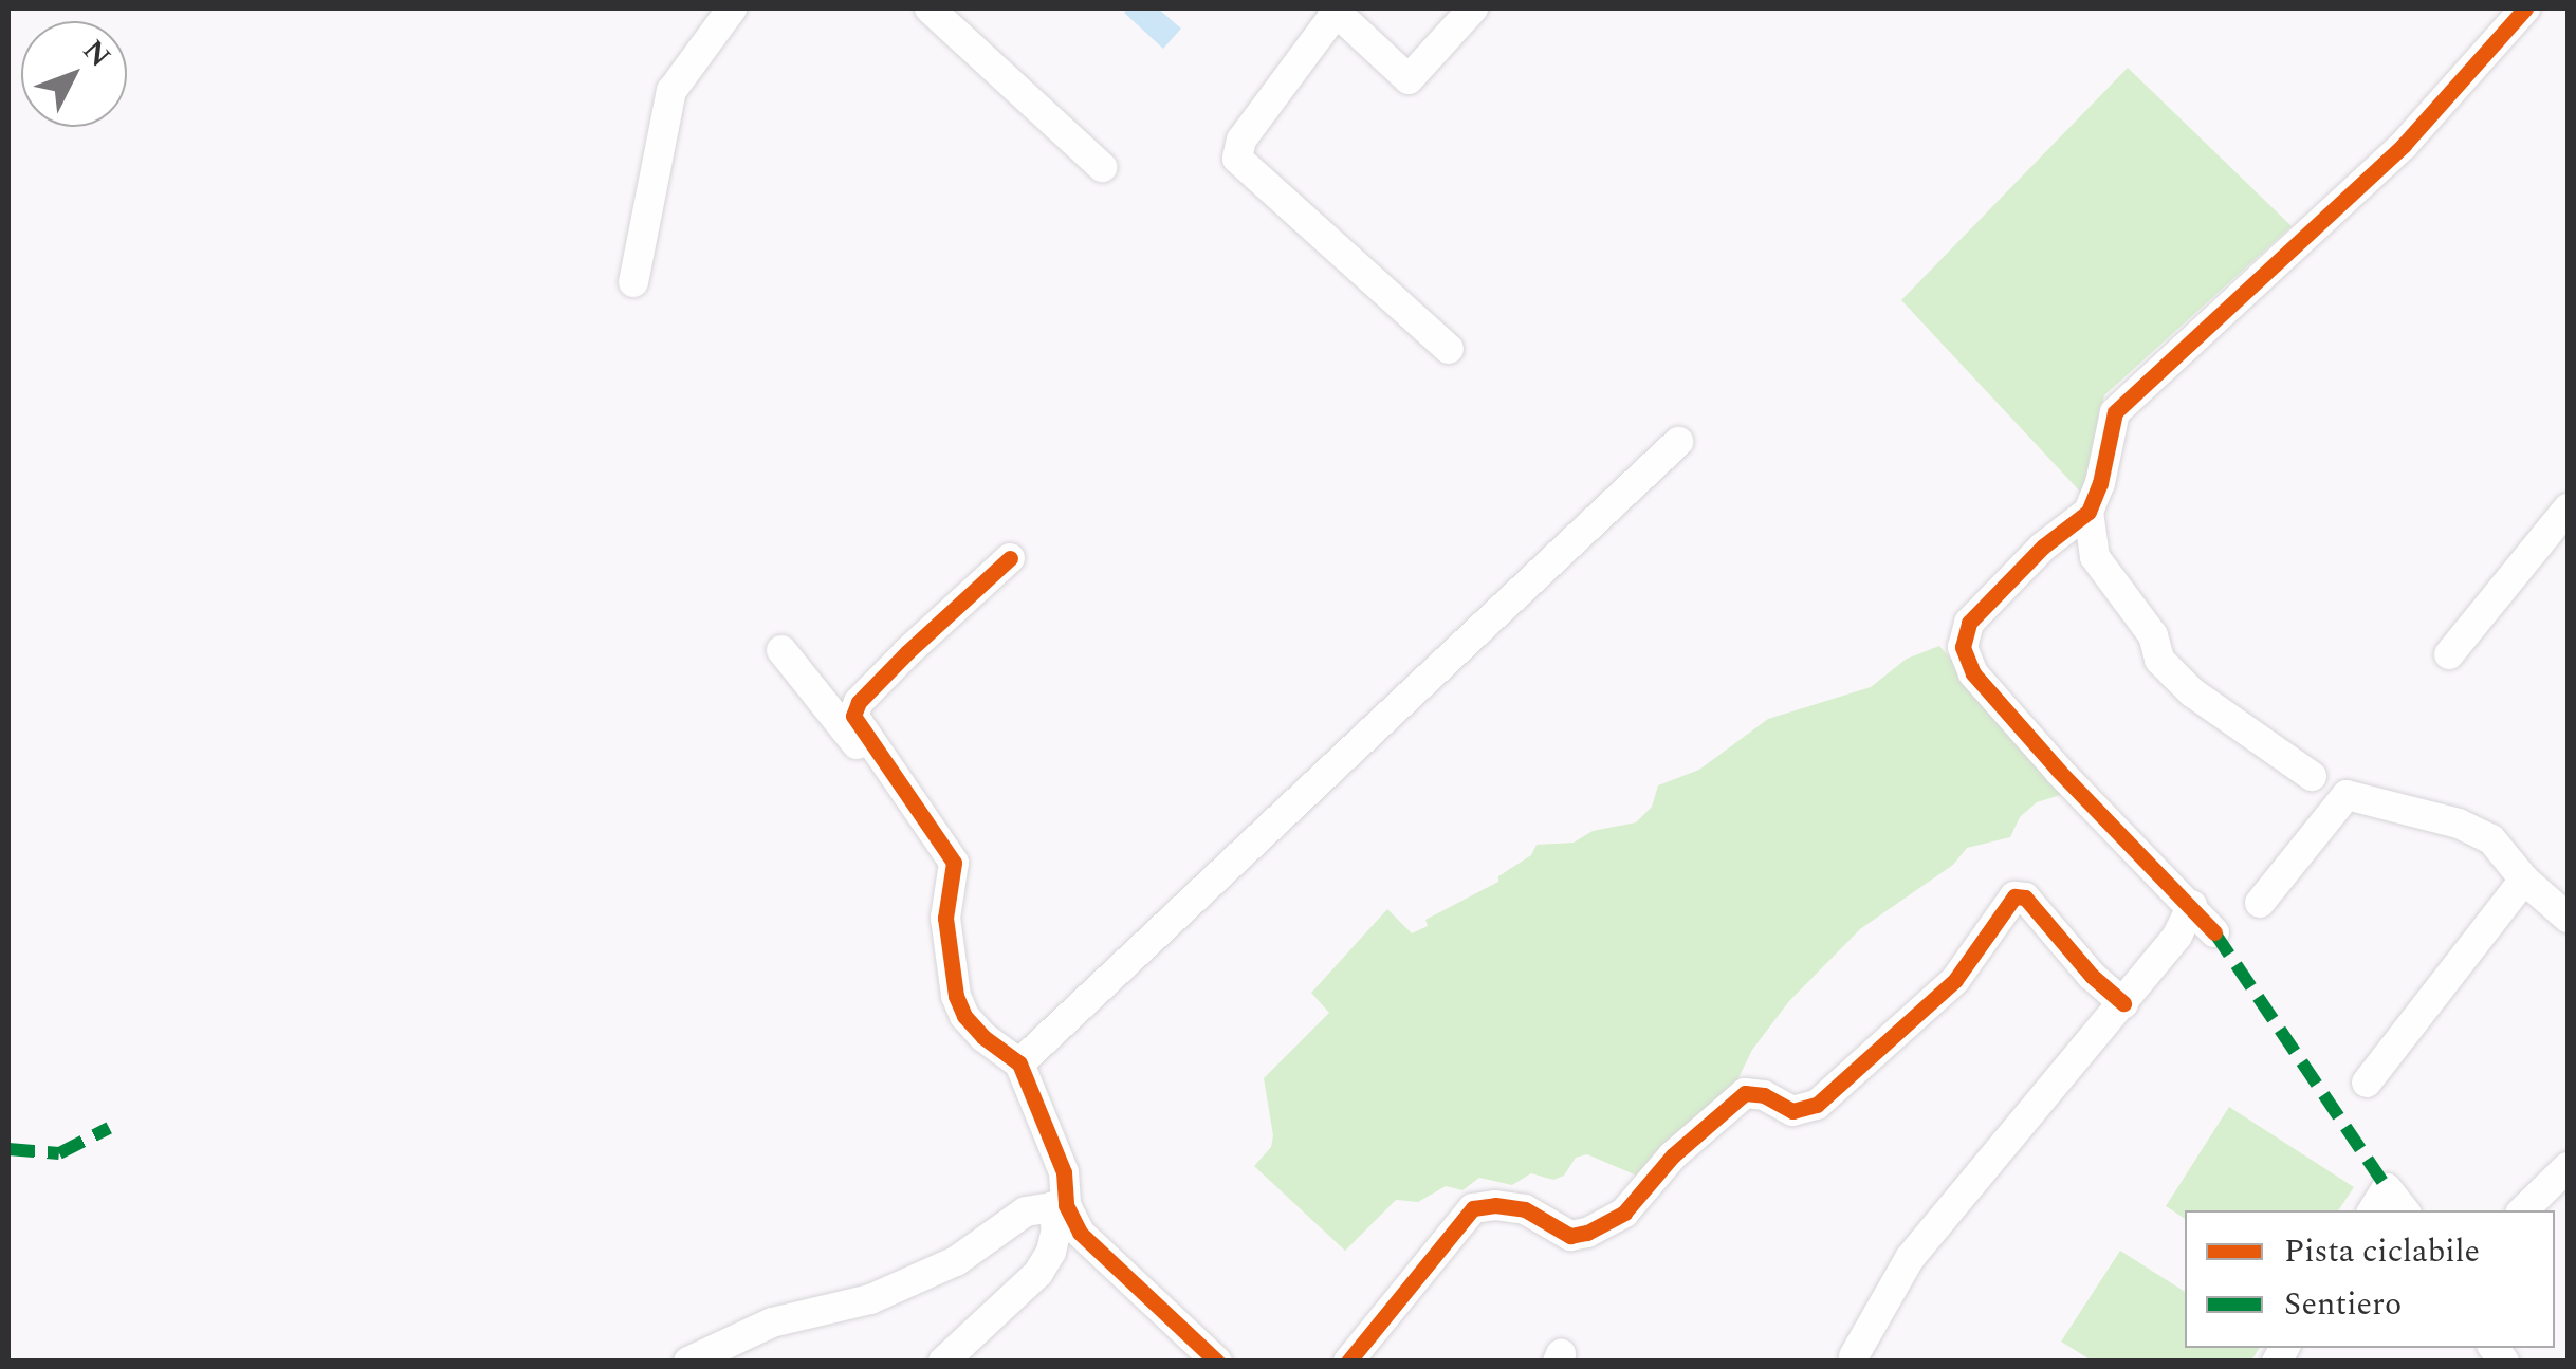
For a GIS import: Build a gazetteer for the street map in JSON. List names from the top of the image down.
{
  "legend": ["Pista ciclabile", "Sentiero"],
  "north": "top right"
}
